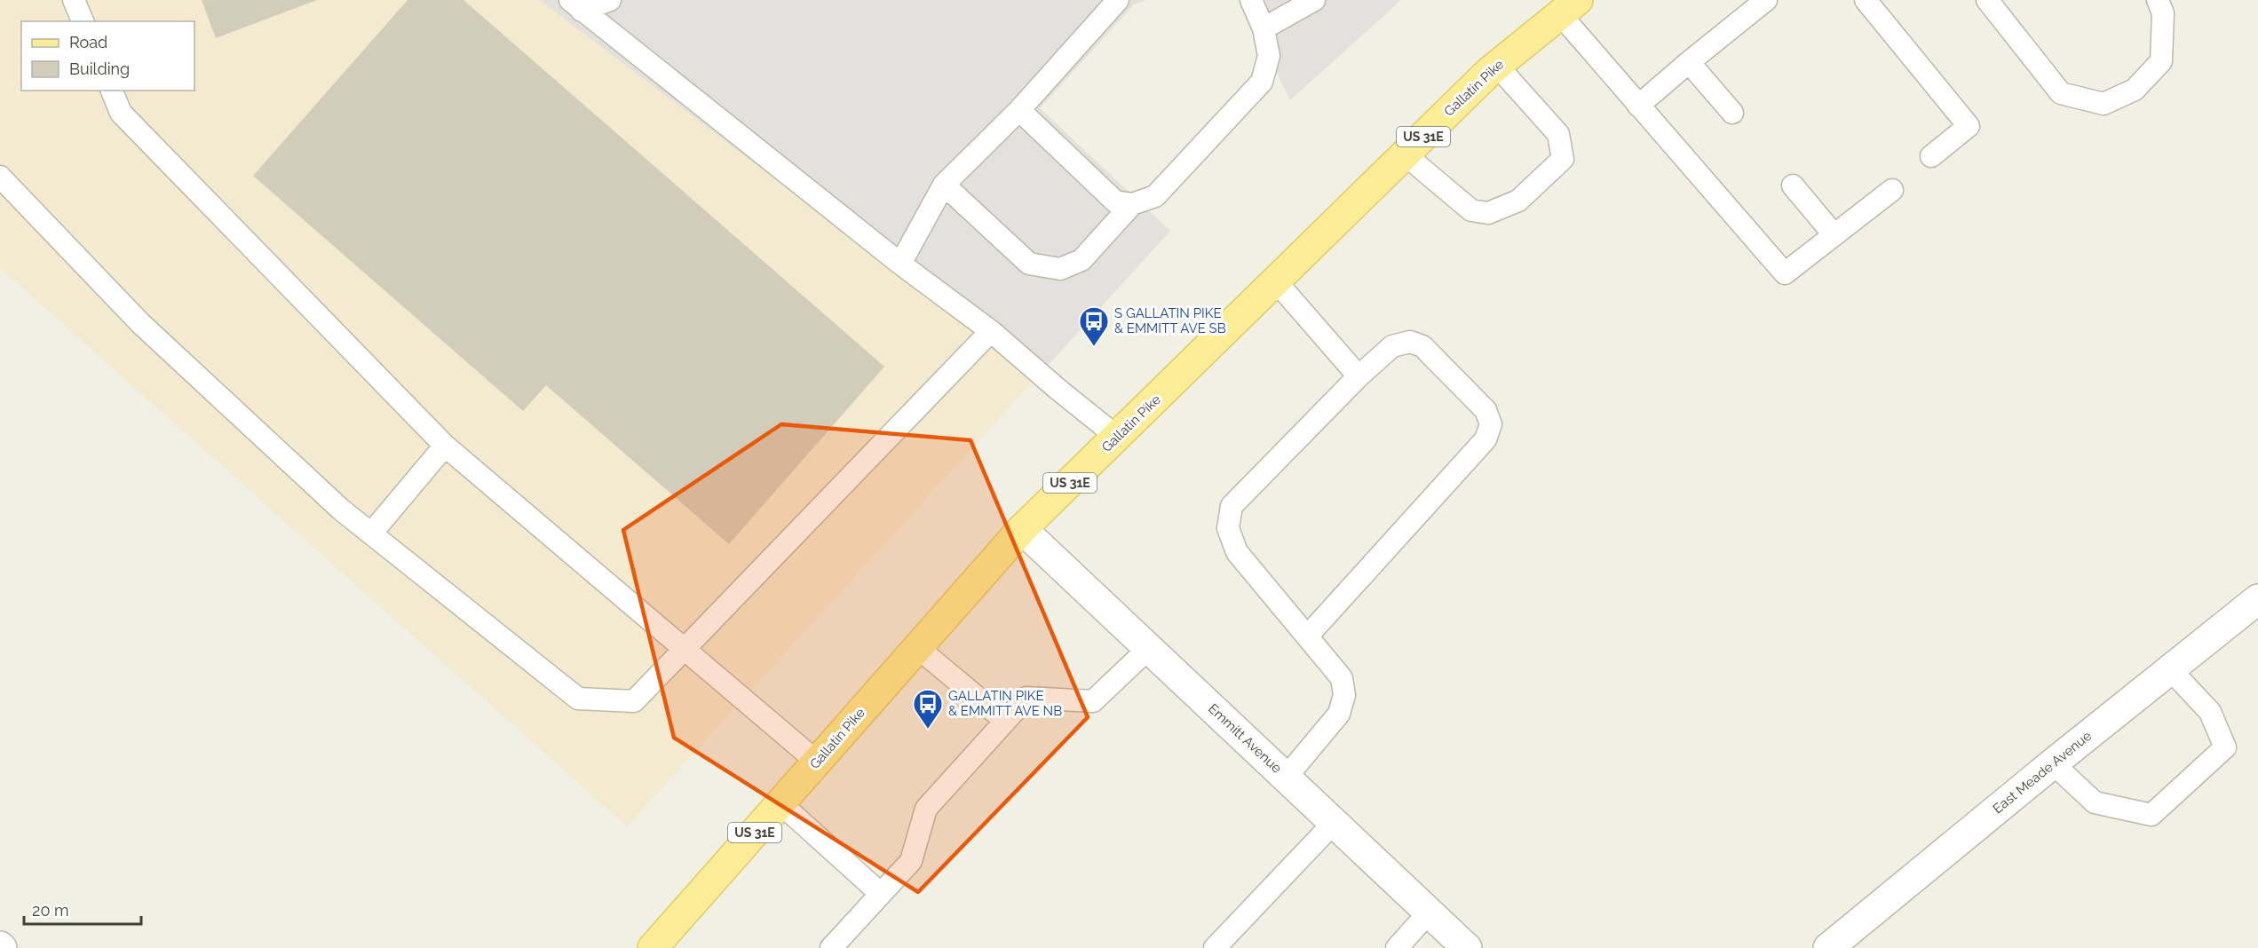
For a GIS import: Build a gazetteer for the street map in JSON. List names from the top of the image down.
{
  "streets": {
    "main road": ["Gallatin Pike", "US 31E"],
    "street": ["Emmitt Avenue", "East Meade Avenue"]
  },
  "crossings": [
    ["Gallatin Pike", "Emmitt Avenue"]
  ],
  "places": {
    "bus stop": ["S GALLATIN PIKE & EMMITT AVE SB", "GALLATIN PIKE & EMMITT AVE NB"]
  },
  "legend": ["Road", "Building"],
  "scale_bar": "20 m"
}
